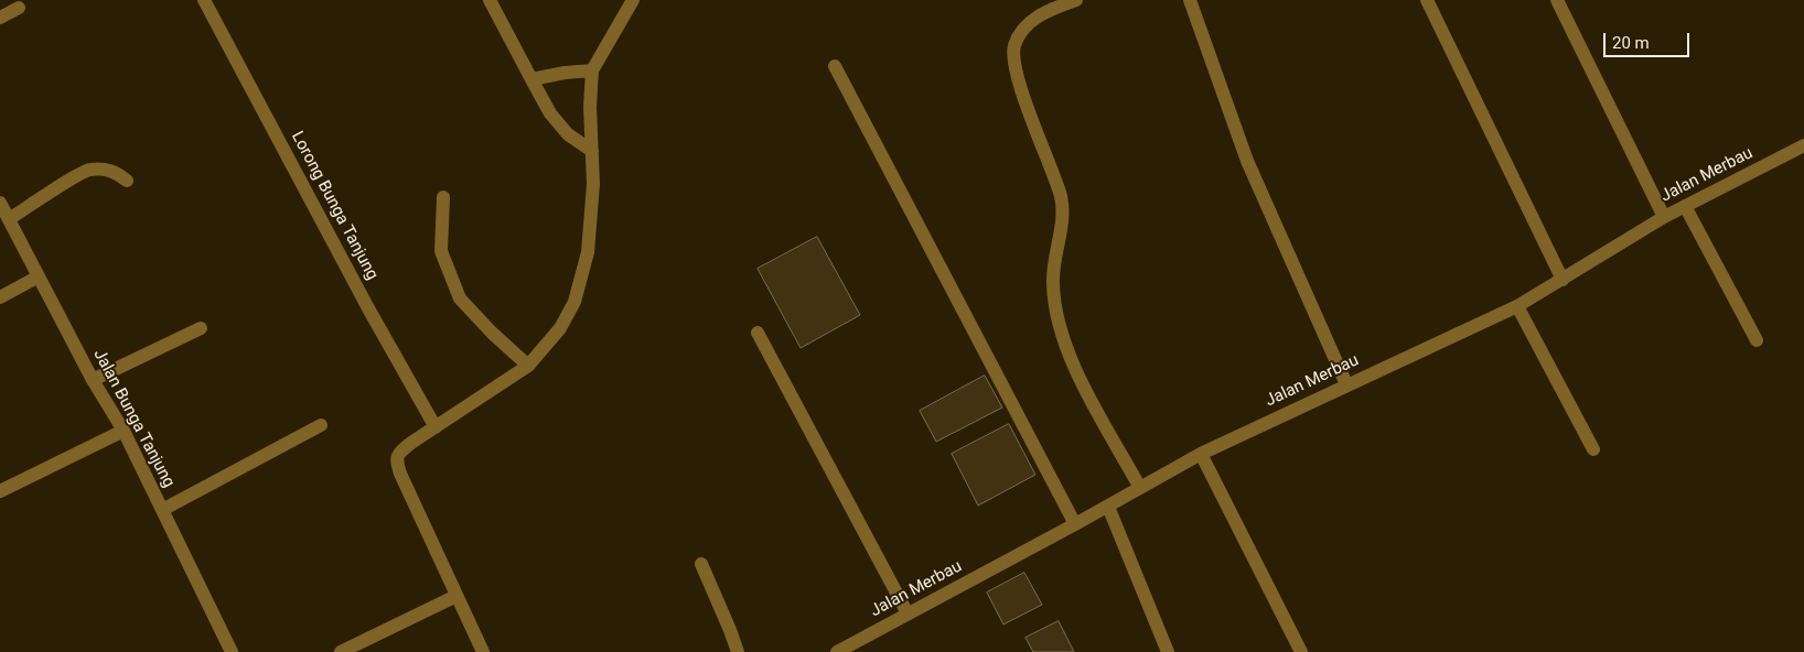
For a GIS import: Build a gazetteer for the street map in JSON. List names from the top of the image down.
{
  "streets": {
    "street": ["Jalan Merbau", "Lorong Bunga Tanjung", "Jalan Bunga Tanjung"]
  },
  "scale_bar": "20 m"
}
